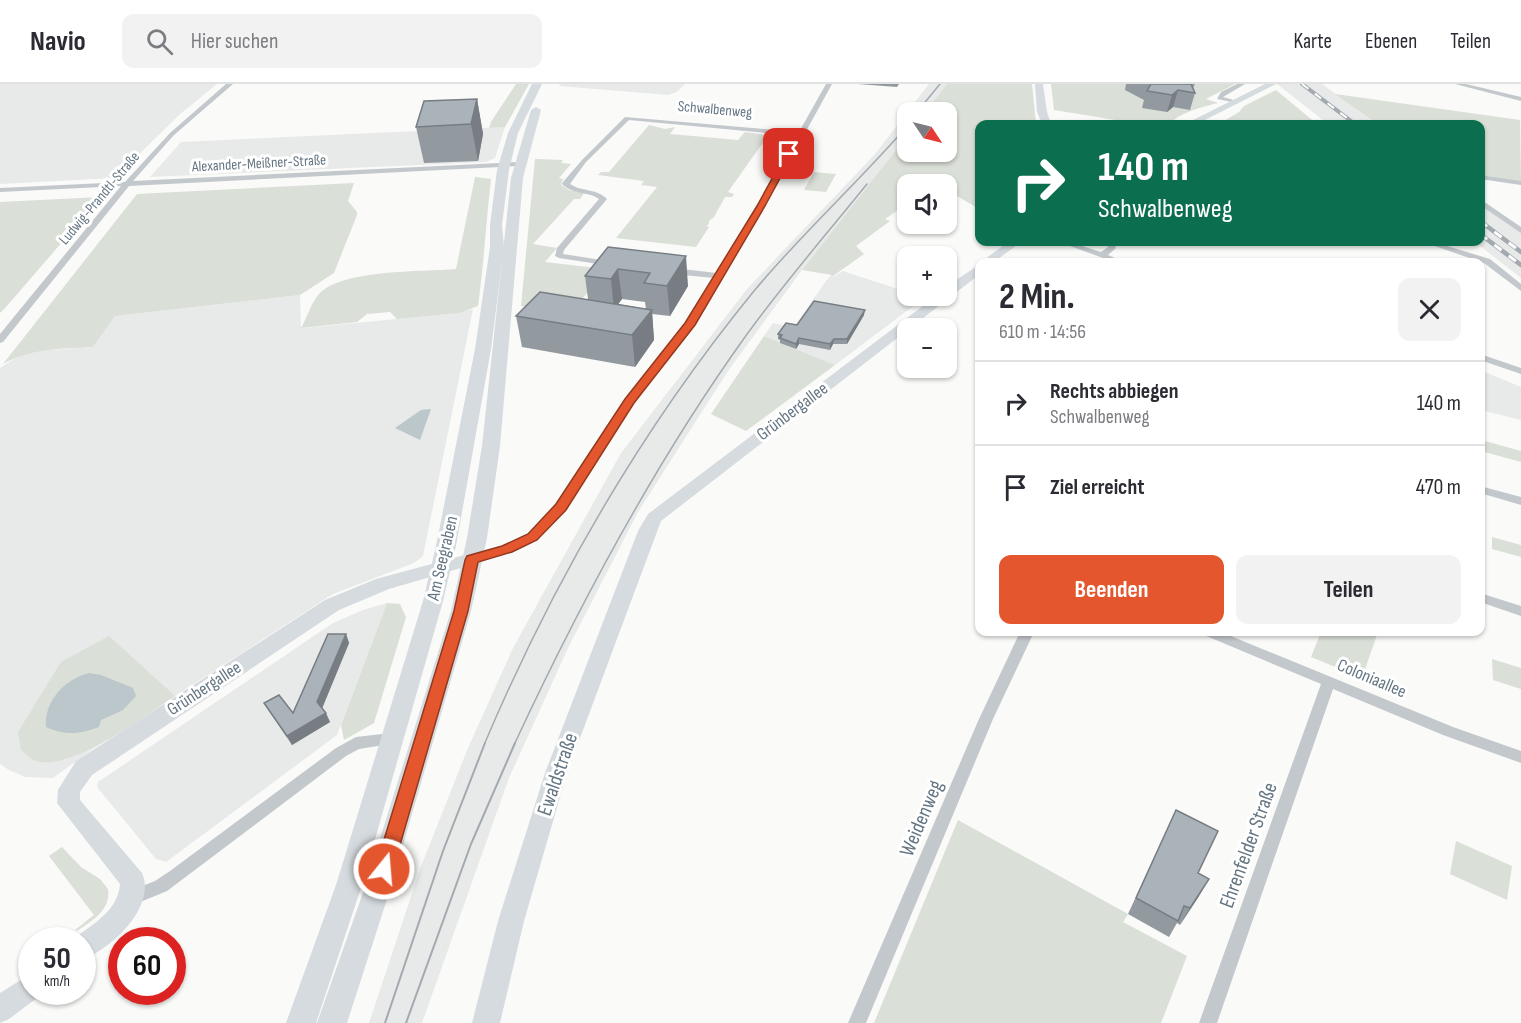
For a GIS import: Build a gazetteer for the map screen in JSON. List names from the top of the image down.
{
  "streets": {
    "main road": ["Am Seegraben"],
    "street": [
      "Schwalbenweg",
      "Alexander-Meißner-Straße",
      "Ludwig-Prandtl-Straße",
      "Grünbergallee",
      "Coloniaallee",
      "Ewaldstraße",
      "Weidenweg",
      "Ehrenfelder Straße"
    ]
  },
  "crossings": [
    ["Alexander-Meißner-Straße", "Ludwig-Prandtl-Straße"],
    ["Alexander-Meißner-Straße", "Am Seegraben"],
    ["Grünbergallee", "Am Seegraben"],
    ["Grünbergallee", "Ewaldstraße"],
    ["Coloniaallee", "Ehrenfelder Straße"]
  ],
  "north": "bottom right",
  "page": {
    "header": "Navio",
    "search": "Hier suchen",
    "nav": ["Karte", "Ebenen", "Teilen"],
    "map_buttons": ["+", "−"],
    "turn": ["140 m", "Schwalbenweg"],
    "heading": ["2 Min.", "610 m · 14:56"],
    "list": [
      {
        "name": "Rechts abbiegen",
        "note": "Schwalbenweg",
        "value": "140 m"
      },
      {
        "name": "Ziel erreicht",
        "value": "470 m"
      }
    ],
    "buttons": ["Beenden", "Teilen"],
    "speed": "50 km/h",
    "limit": "60"
  }
}
